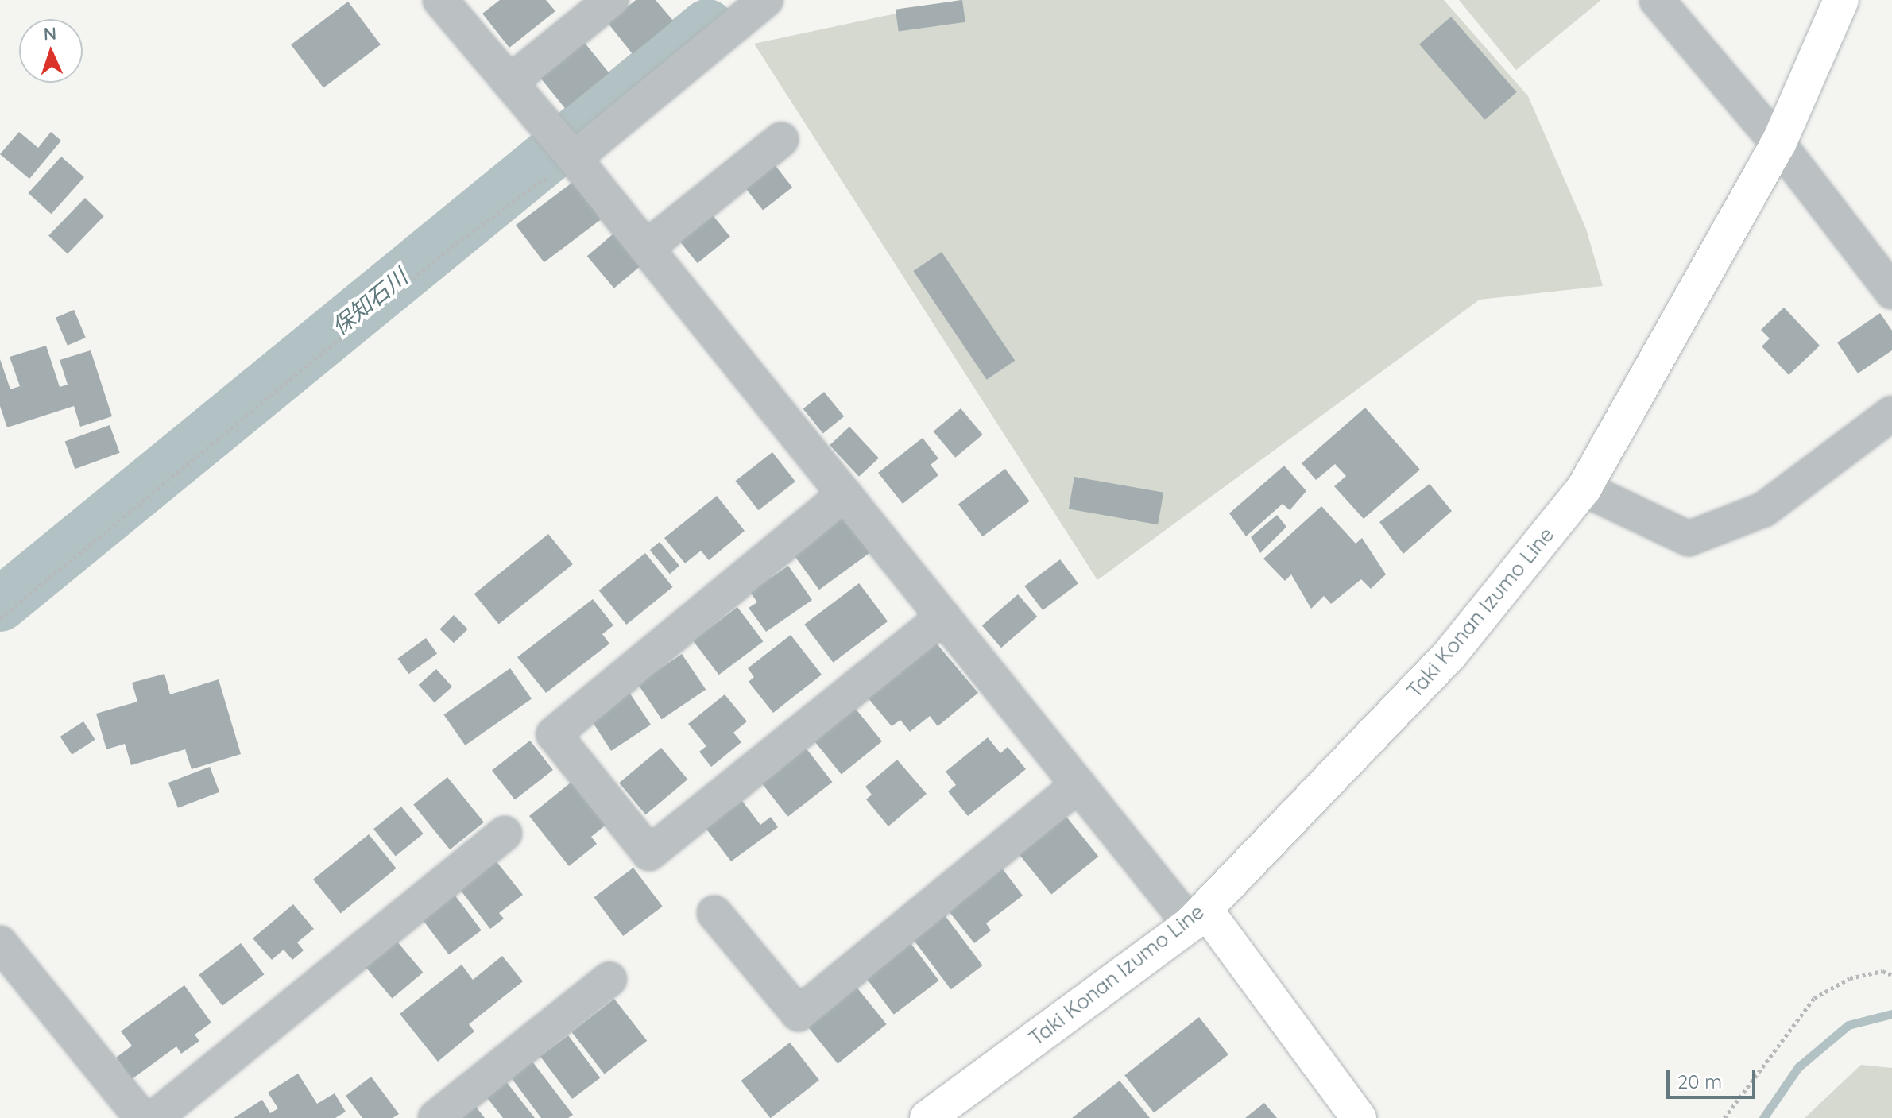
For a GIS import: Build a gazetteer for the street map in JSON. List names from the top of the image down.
{
  "streets": {
    "main road": ["Taki Konan Izumo Line"]
  },
  "water": ["保知石川"],
  "scale_bar": "20 m",
  "north": "top"
}
